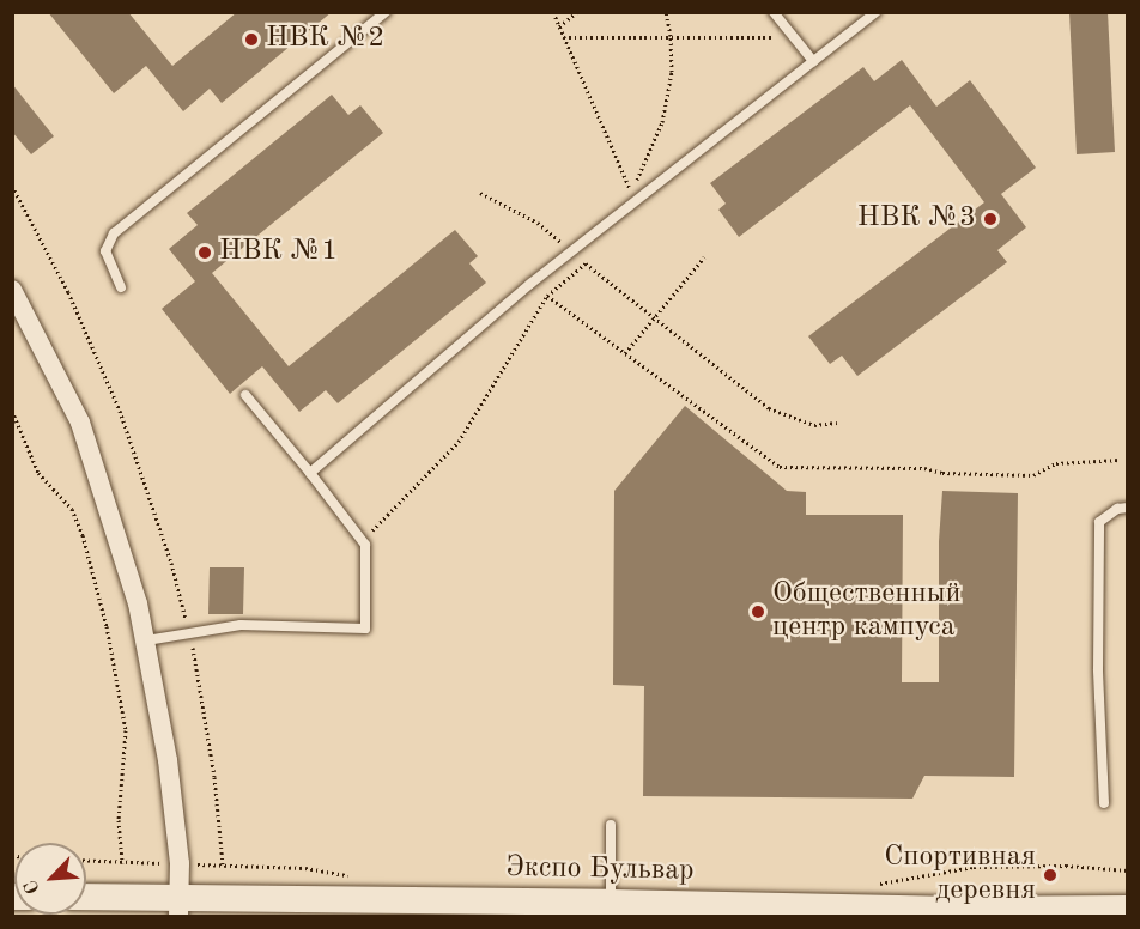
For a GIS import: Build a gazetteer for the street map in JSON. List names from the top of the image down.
{
  "streets": {
    "street": ["Экспо Бульвар"]
  },
  "places": [
    "НВК №2",
    "НВК №3",
    "НВК №1",
    "Общественный центр кампуса",
    "Спортивная деревня"
  ],
  "north": "bottom left"
}
